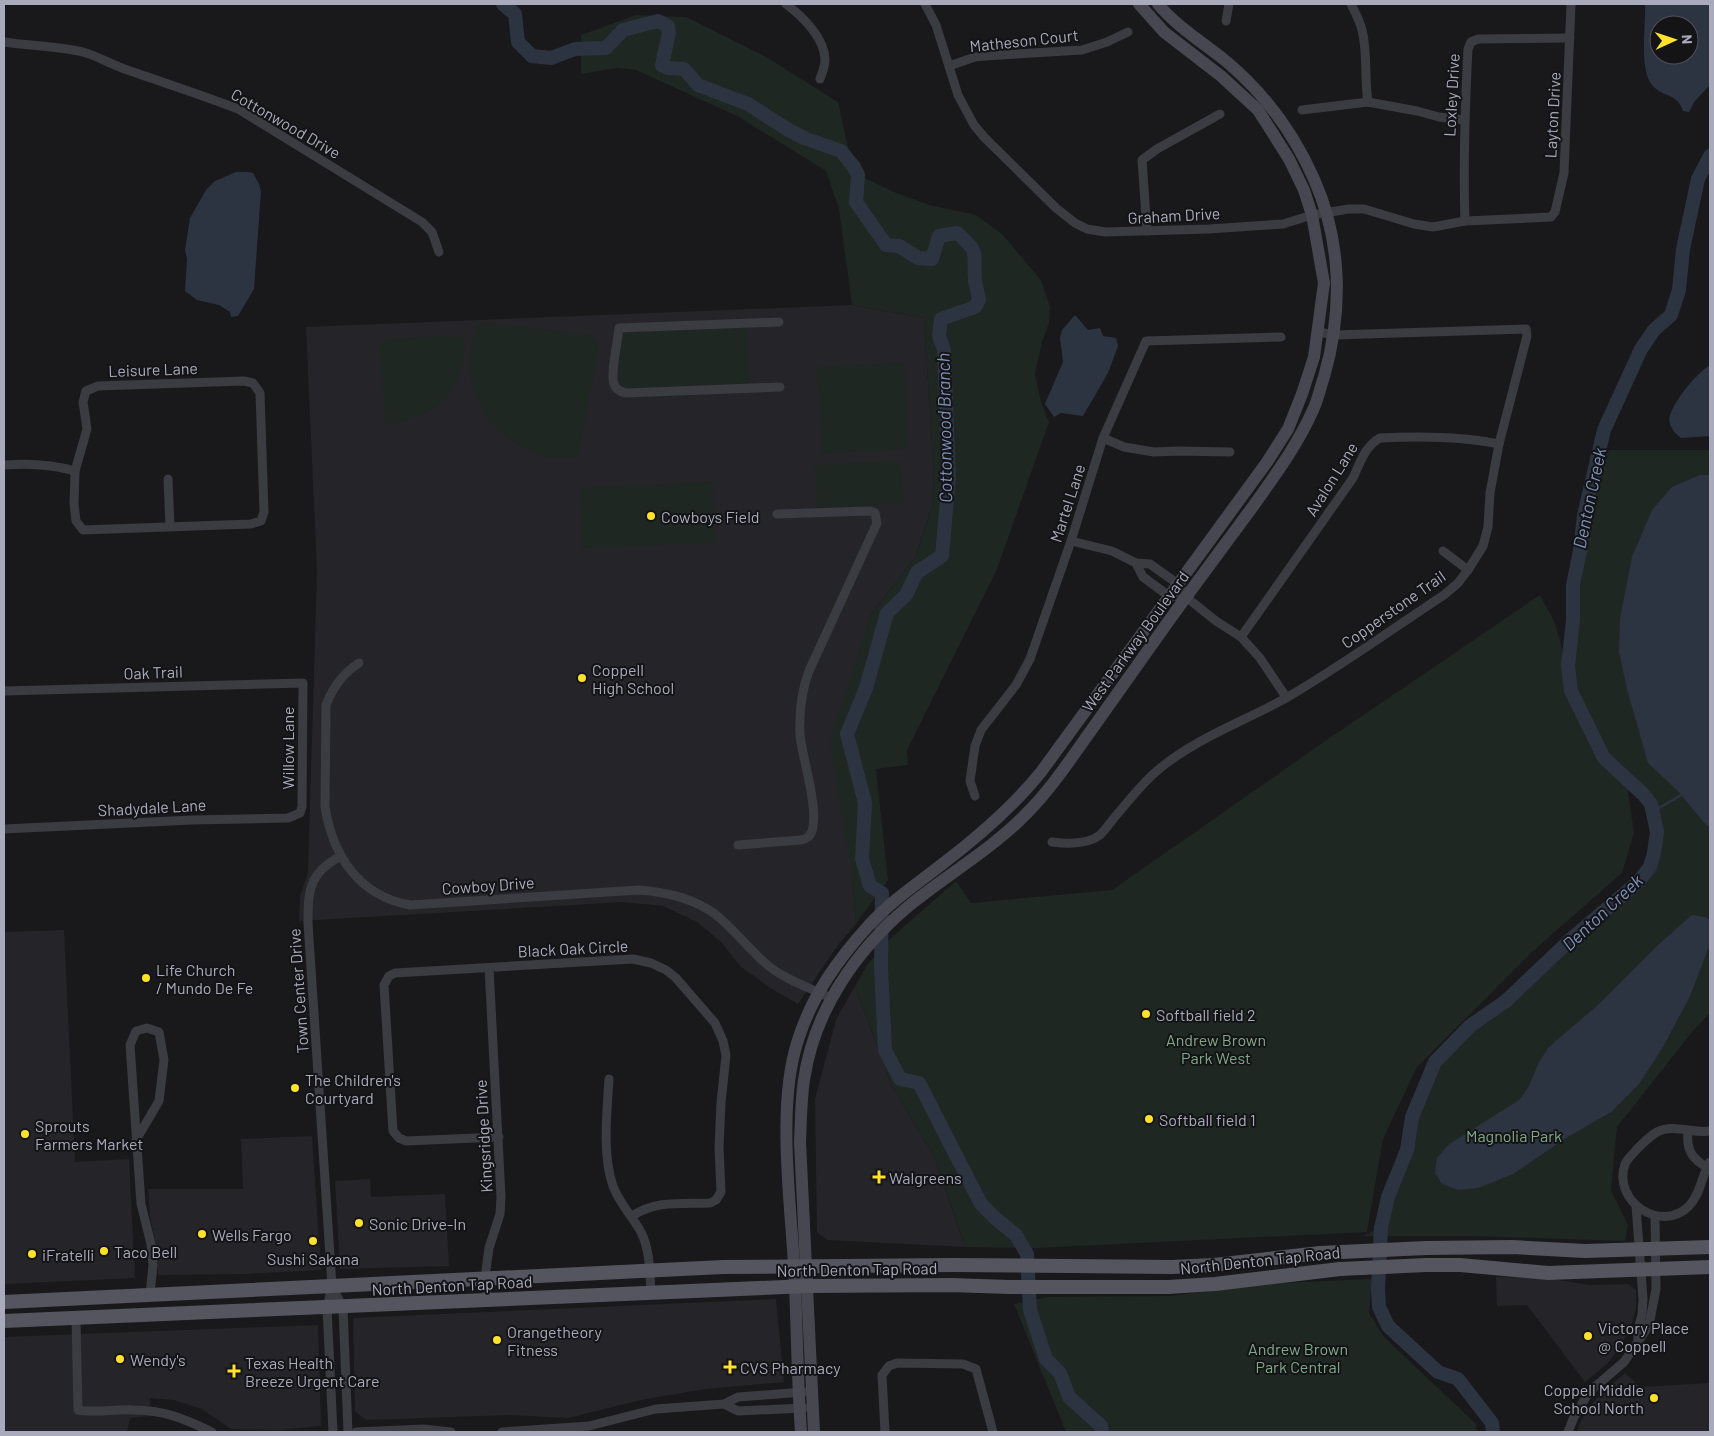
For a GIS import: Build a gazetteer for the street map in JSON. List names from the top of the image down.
{
  "streets": {
    "main road": ["North Denton Tap Road"],
    "street": [
      "Matheson Court",
      "Loxley Drive",
      "Layton Drive",
      "Cottonwood Drive",
      "Graham Drive",
      "Leisure Lane",
      "Avalon Lane",
      "Martel Lane",
      "Copperstone Trail",
      "West Parkway Boulevard",
      "Oak Trail",
      "Willow Lane",
      "Shadydale Lane",
      "Cowboy Drive",
      "Black Oak Circle",
      "Town Center Drive",
      "Kingsridge Drive"
    ]
  },
  "crossings": [
    ["Matheson Court", "Graham Drive"],
    ["Loxley Drive", "Layton Drive"],
    ["Loxley Drive", "Graham Drive"],
    ["Layton Drive", "Graham Drive"],
    ["Graham Drive", "West Parkway Boulevard"],
    ["Avalon Lane", "Copperstone Trail"],
    ["Copperstone Trail", "West Parkway Boulevard"],
    ["West Parkway Boulevard", "Cowboy Drive"],
    ["West Parkway Boulevard", "North Denton Tap Road"],
    ["Oak Trail", "Willow Lane"],
    ["Willow Lane", "Shadydale Lane"],
    ["Cowboy Drive", "Town Center Drive"],
    ["Black Oak Circle", "Kingsridge Drive"],
    ["Town Center Drive", "North Denton Tap Road"],
    ["Kingsridge Drive", "North Denton Tap Road"]
  ],
  "water": ["Cottonwood Branch", "Denton Creek"],
  "parks": ["Andrew Brown Park West", "Magnolia Park", "Andrew Brown Park Central"],
  "places": {
    "other": [
      "Cowboys Field",
      "Coppell High School",
      "Life Church / Mundo De Fe",
      "Softball field 2",
      "The Children's Courtyard",
      "Softball field 1",
      "Sprouts Farmers Market",
      "Sonic Drive-In",
      "Wells Fargo",
      "Sushi Sakana",
      "Taco Bell",
      "iFratelli",
      "Victory Place @ Coppell",
      "Orangetheory Fitness",
      "Wendy's",
      "Coppell Middle School North"
    ],
    "health": ["Walgreens", "CVS Pharmacy", "Texas Health Breeze Urgent Care"]
  },
  "north": "right"
}
